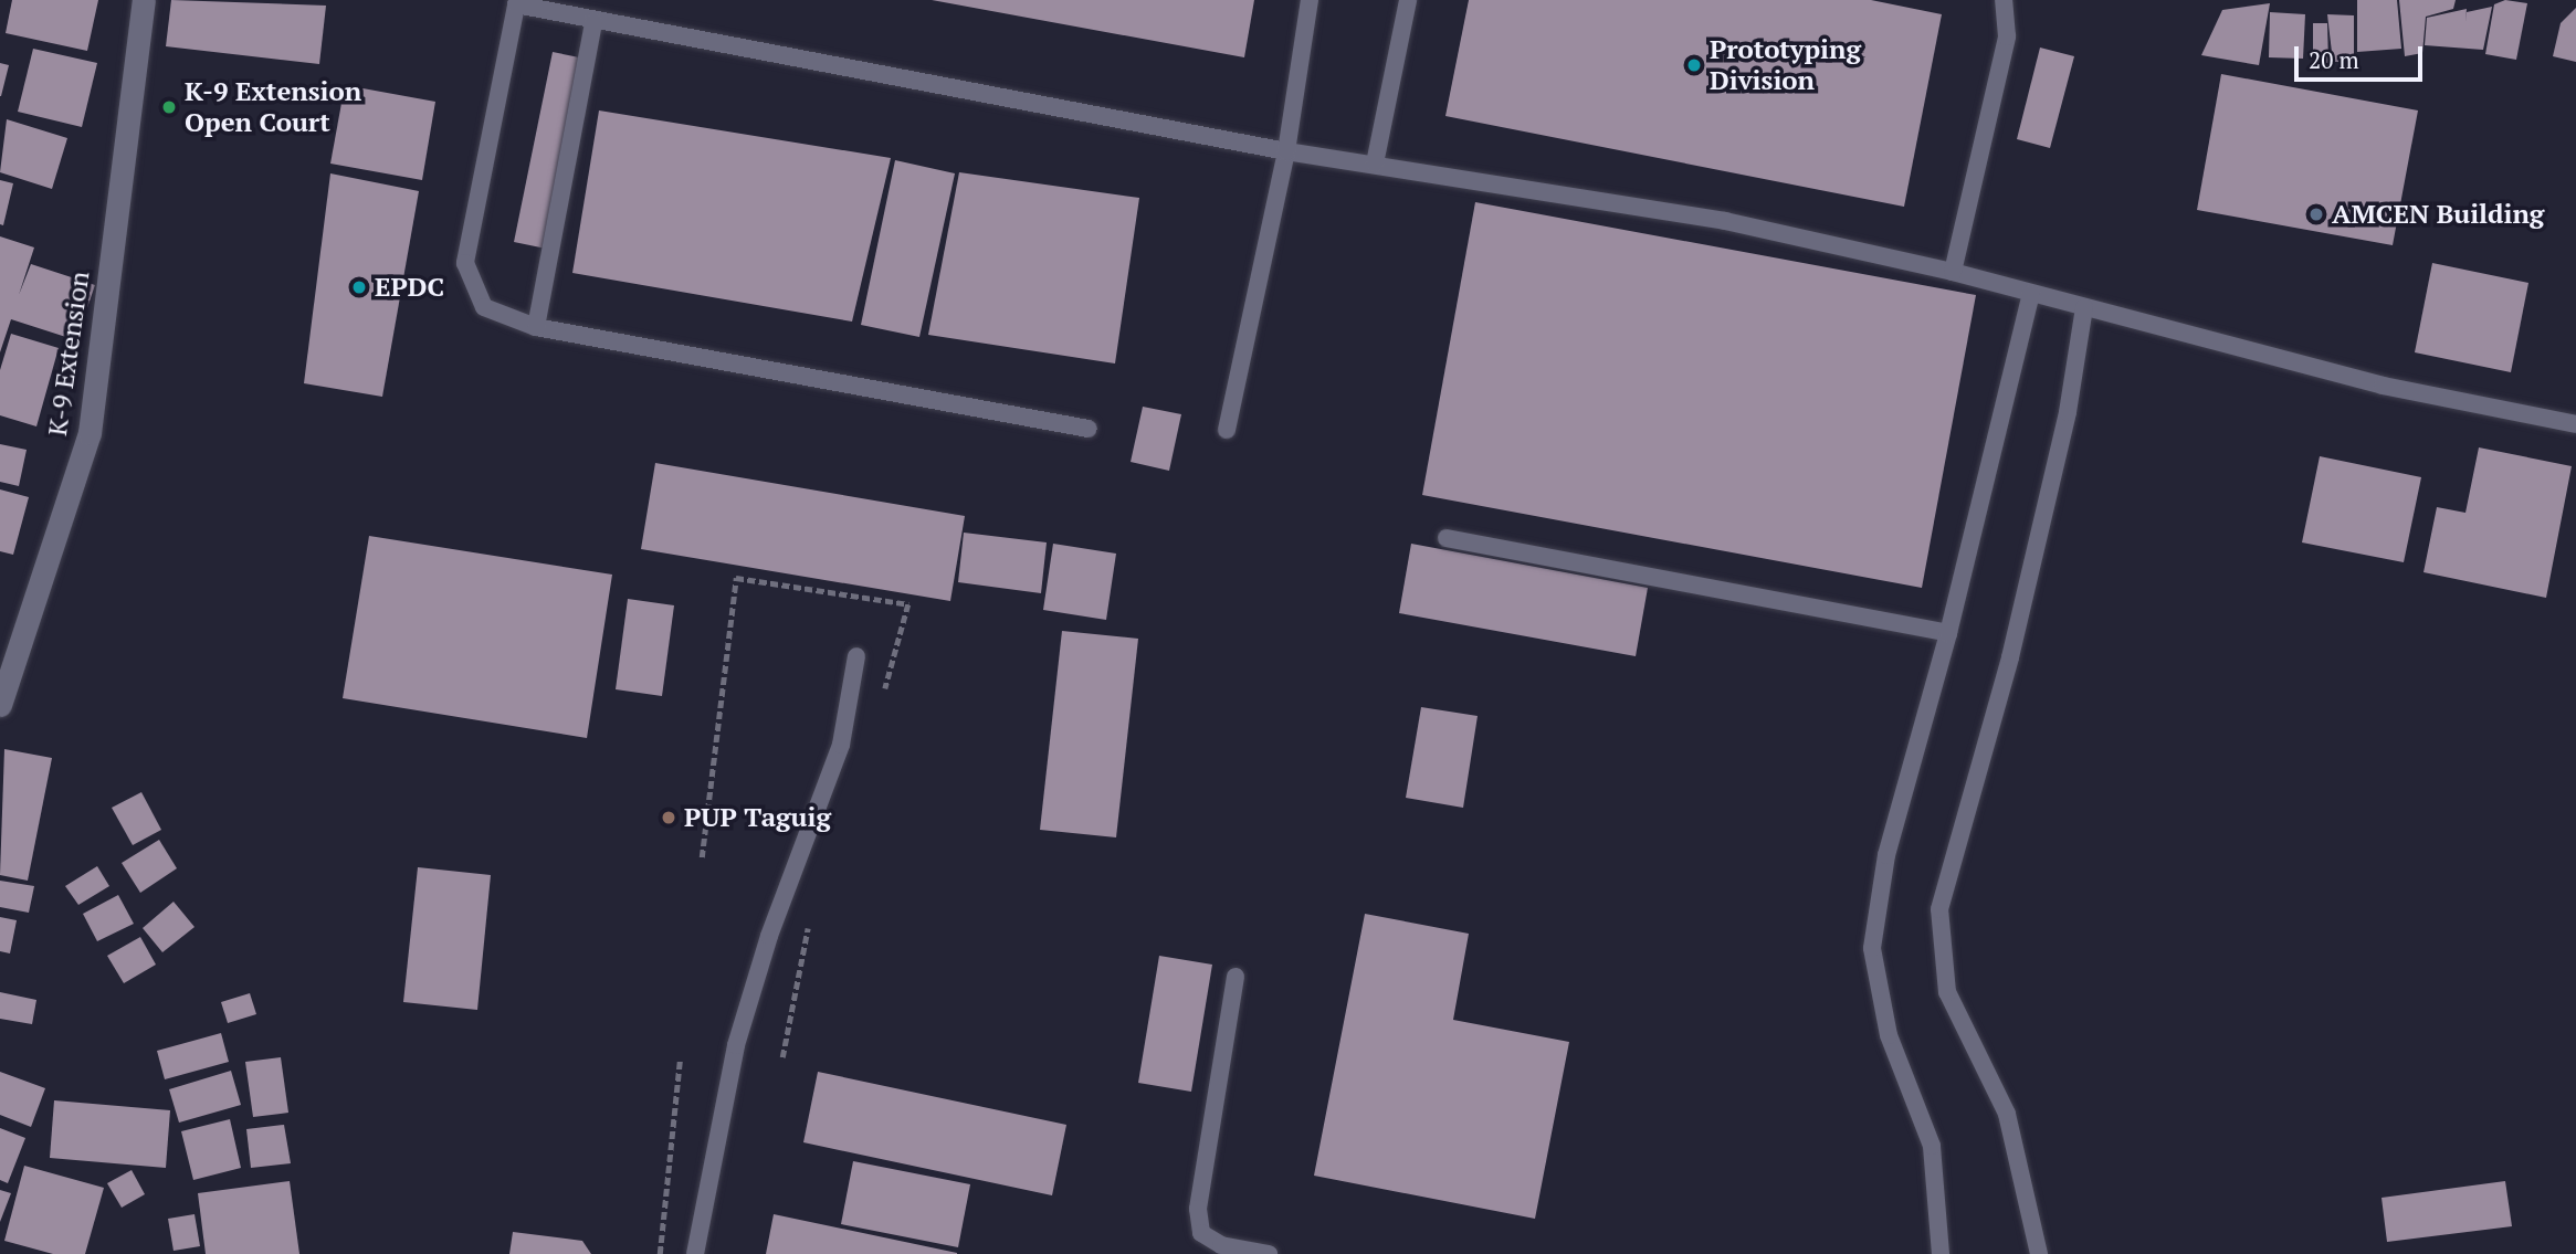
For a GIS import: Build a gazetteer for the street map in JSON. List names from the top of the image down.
{
  "streets": {
    "street": ["K-9 Extension"]
  },
  "places": [
    "Prototyping Division",
    "K-9 Extension Open Court",
    "AMCEN Building",
    "EPDC",
    "PUP Taguig"
  ],
  "scale_bar": "20 m"
}
